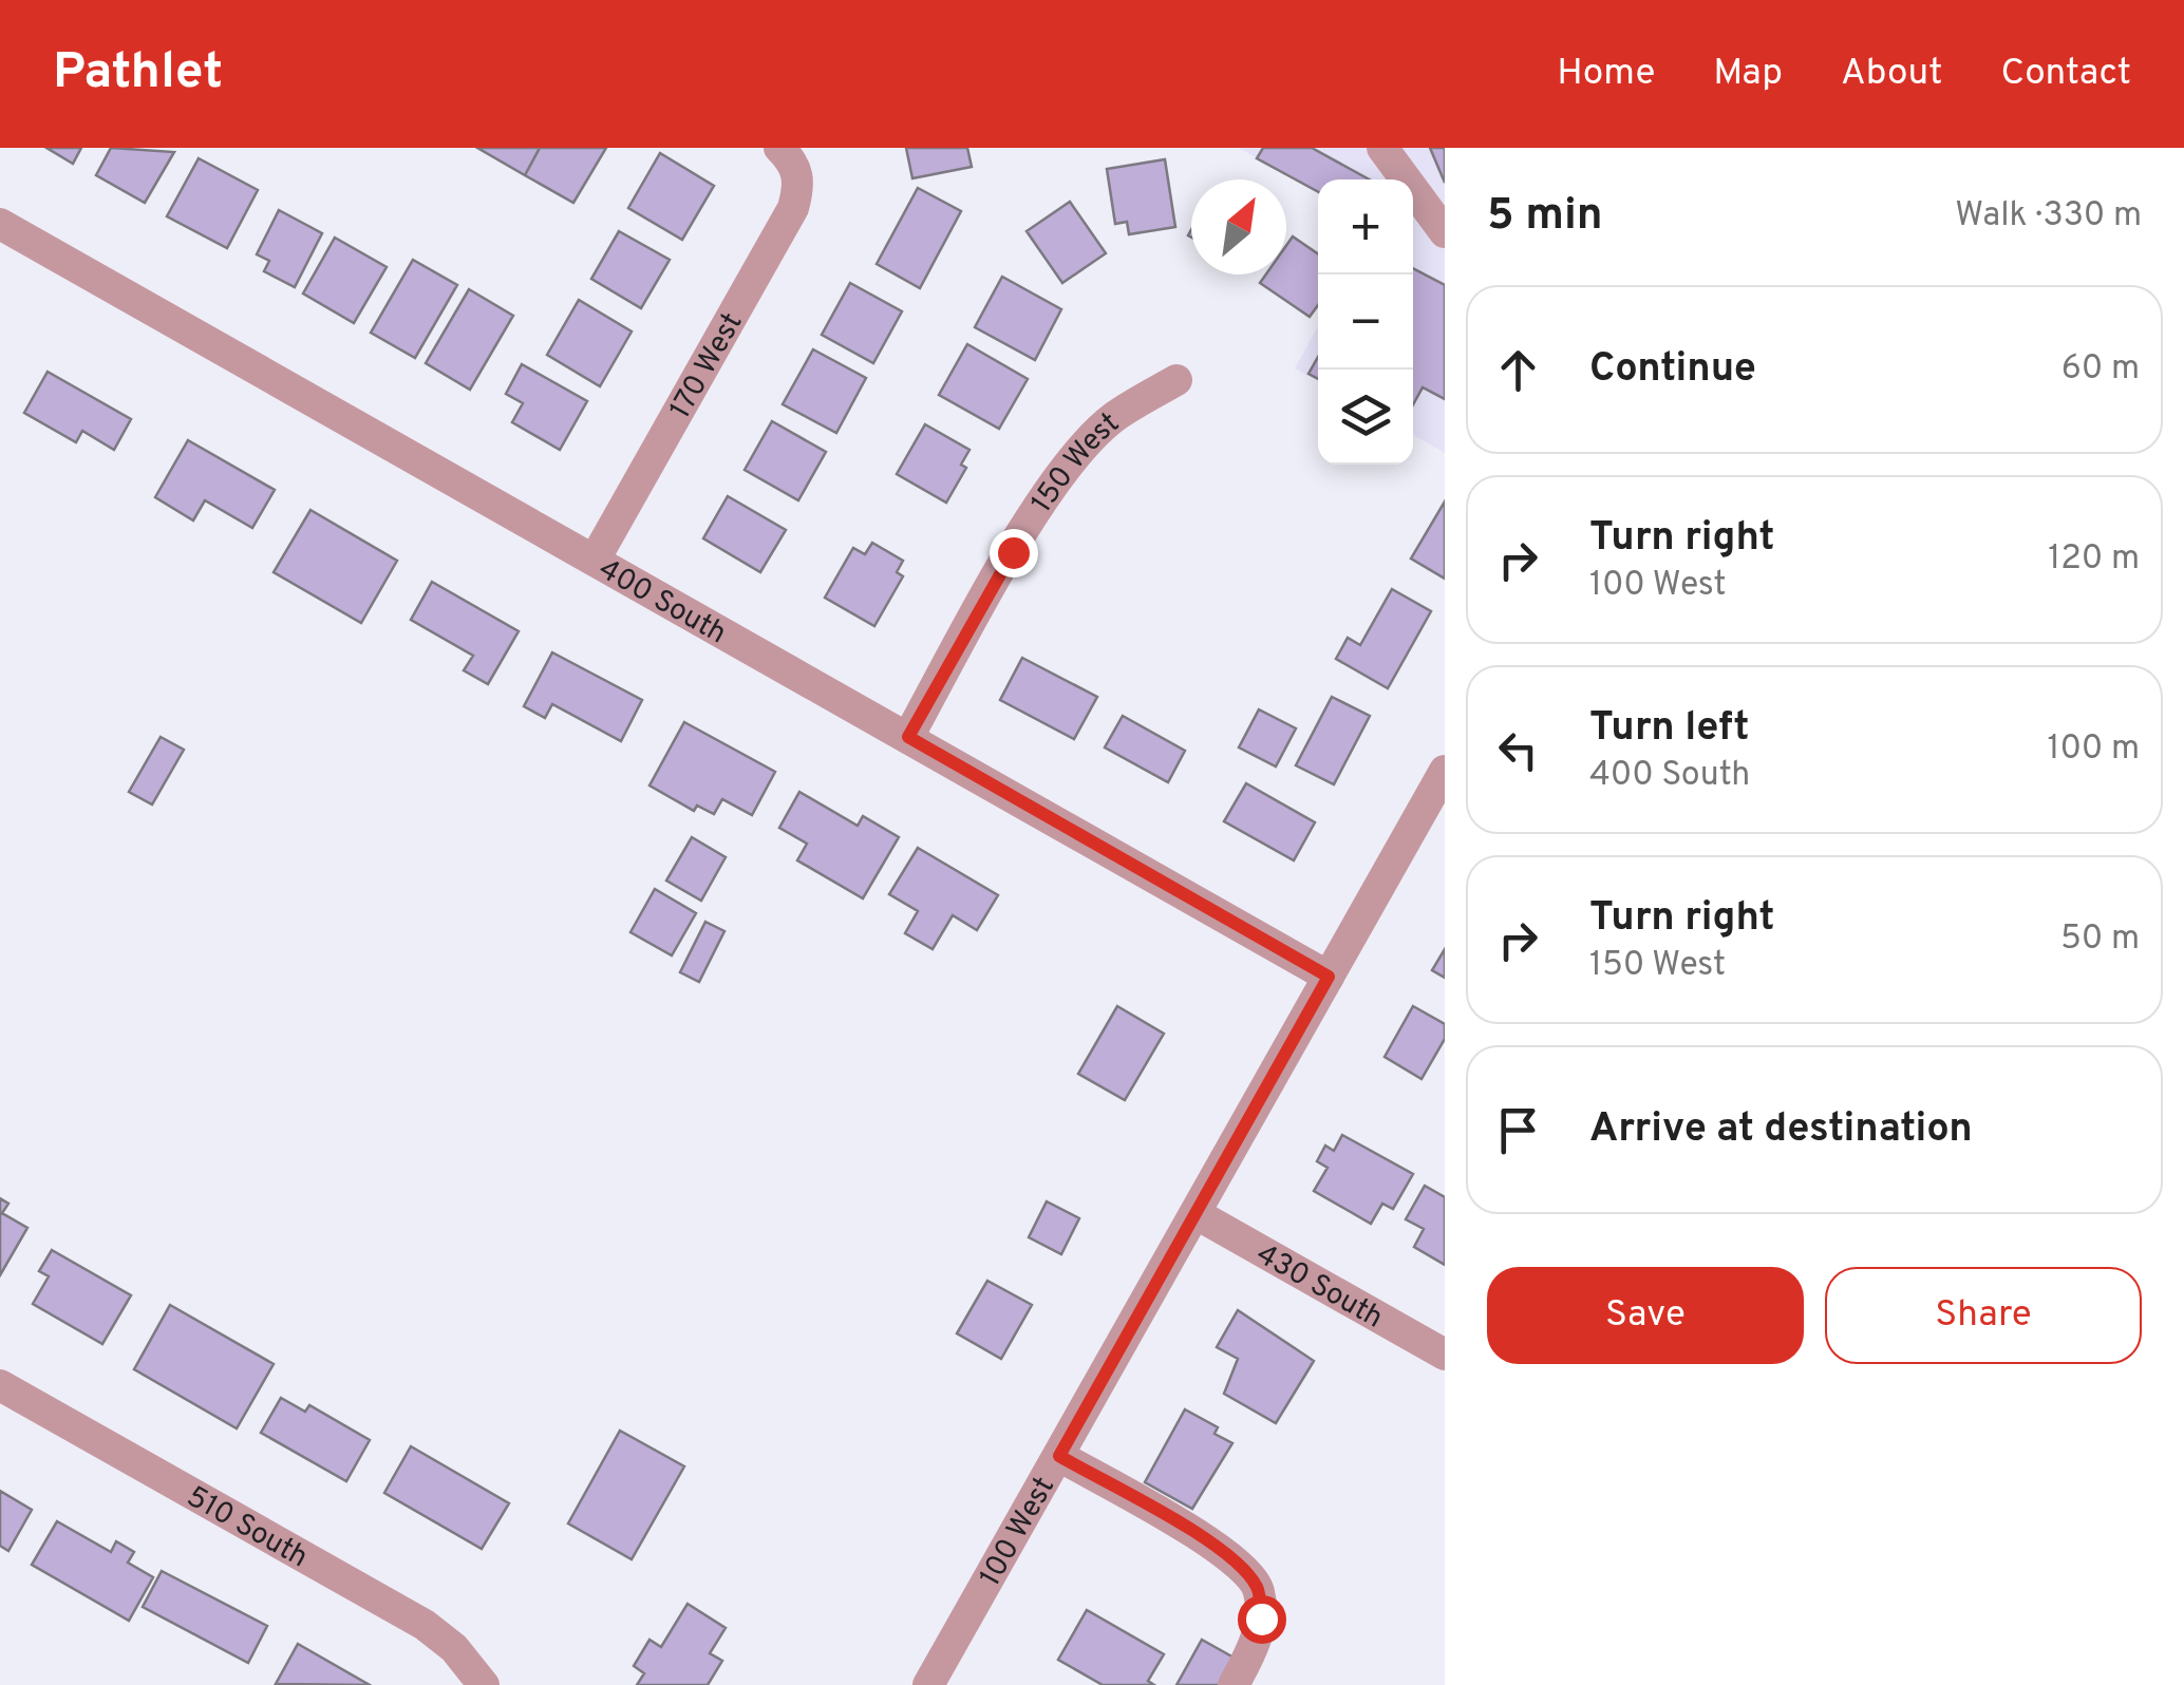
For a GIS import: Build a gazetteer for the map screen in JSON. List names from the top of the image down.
{
  "streets": {
    "street": [
      "170 West",
      "150 West",
      "400 South",
      "430 South",
      "510 South",
      "100 West"
    ]
  },
  "crossings": [
    ["170 West", "400 South"],
    ["150 West", "400 South"],
    ["400 South", "100 West"],
    ["430 South", "100 West"]
  ],
  "north": "top right",
  "page": {
    "header": "Pathlet",
    "nav": [
      "Home",
      "Map",
      "About",
      "Contact"
    ],
    "heading": ["5 min", "Walk · 330 m"],
    "map_buttons": ["+", "−"],
    "list": [
      ["Continue", "60 m"],
      ["Turn right", "100 West", "120 m"],
      ["Turn left", "400 South", "100 m"],
      ["Turn right", "150 West", "50 m"],
      "Arrive at destination"
    ],
    "buttons": ["Save", "Share"]
  }
}
